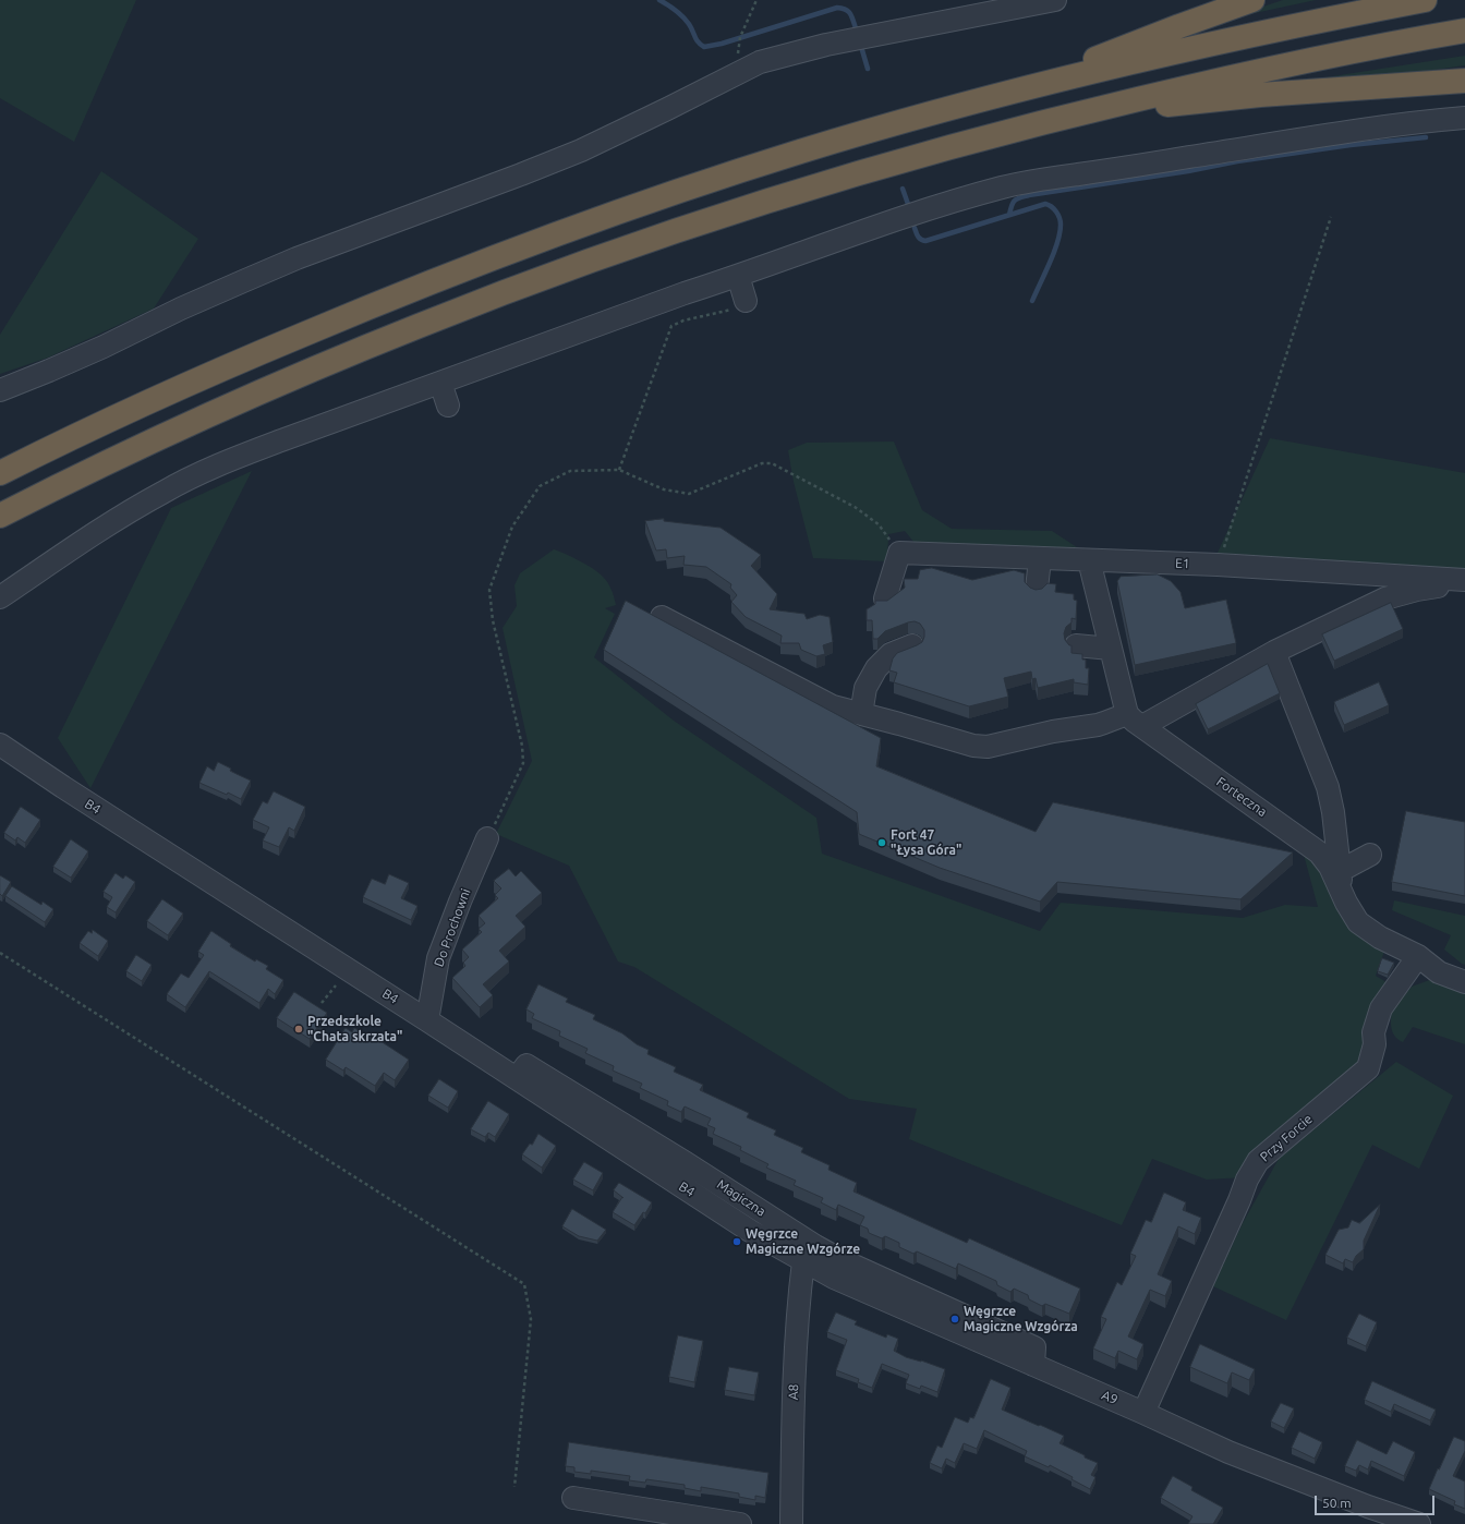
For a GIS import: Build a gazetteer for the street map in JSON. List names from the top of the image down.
{
  "streets": {
    "street": [
      "E1",
      "Forteczna",
      "B4",
      "Do Prochowni",
      "Przy Forcie",
      "Magiczna",
      "A8",
      "A9"
    ]
  },
  "crossings": [
    ["Forteczna", "Przy Forcie"],
    ["B4", "Do Prochowni"],
    ["B4", "Magiczna"],
    ["B4", "A8"],
    ["B4", "A9"],
    ["Przy Forcie", "A9"],
    ["Magiczna", "A9"],
    ["A8", "A9"]
  ],
  "places": [
    "Fort 47 \"Łysa Góra\"",
    "Przedszkole \"Chata skrzata\"",
    "Węgrzce Magiczne Wzgórze",
    "Węgrzce Magiczne Wzgórza"
  ],
  "scale_bar": "50 m"
}
